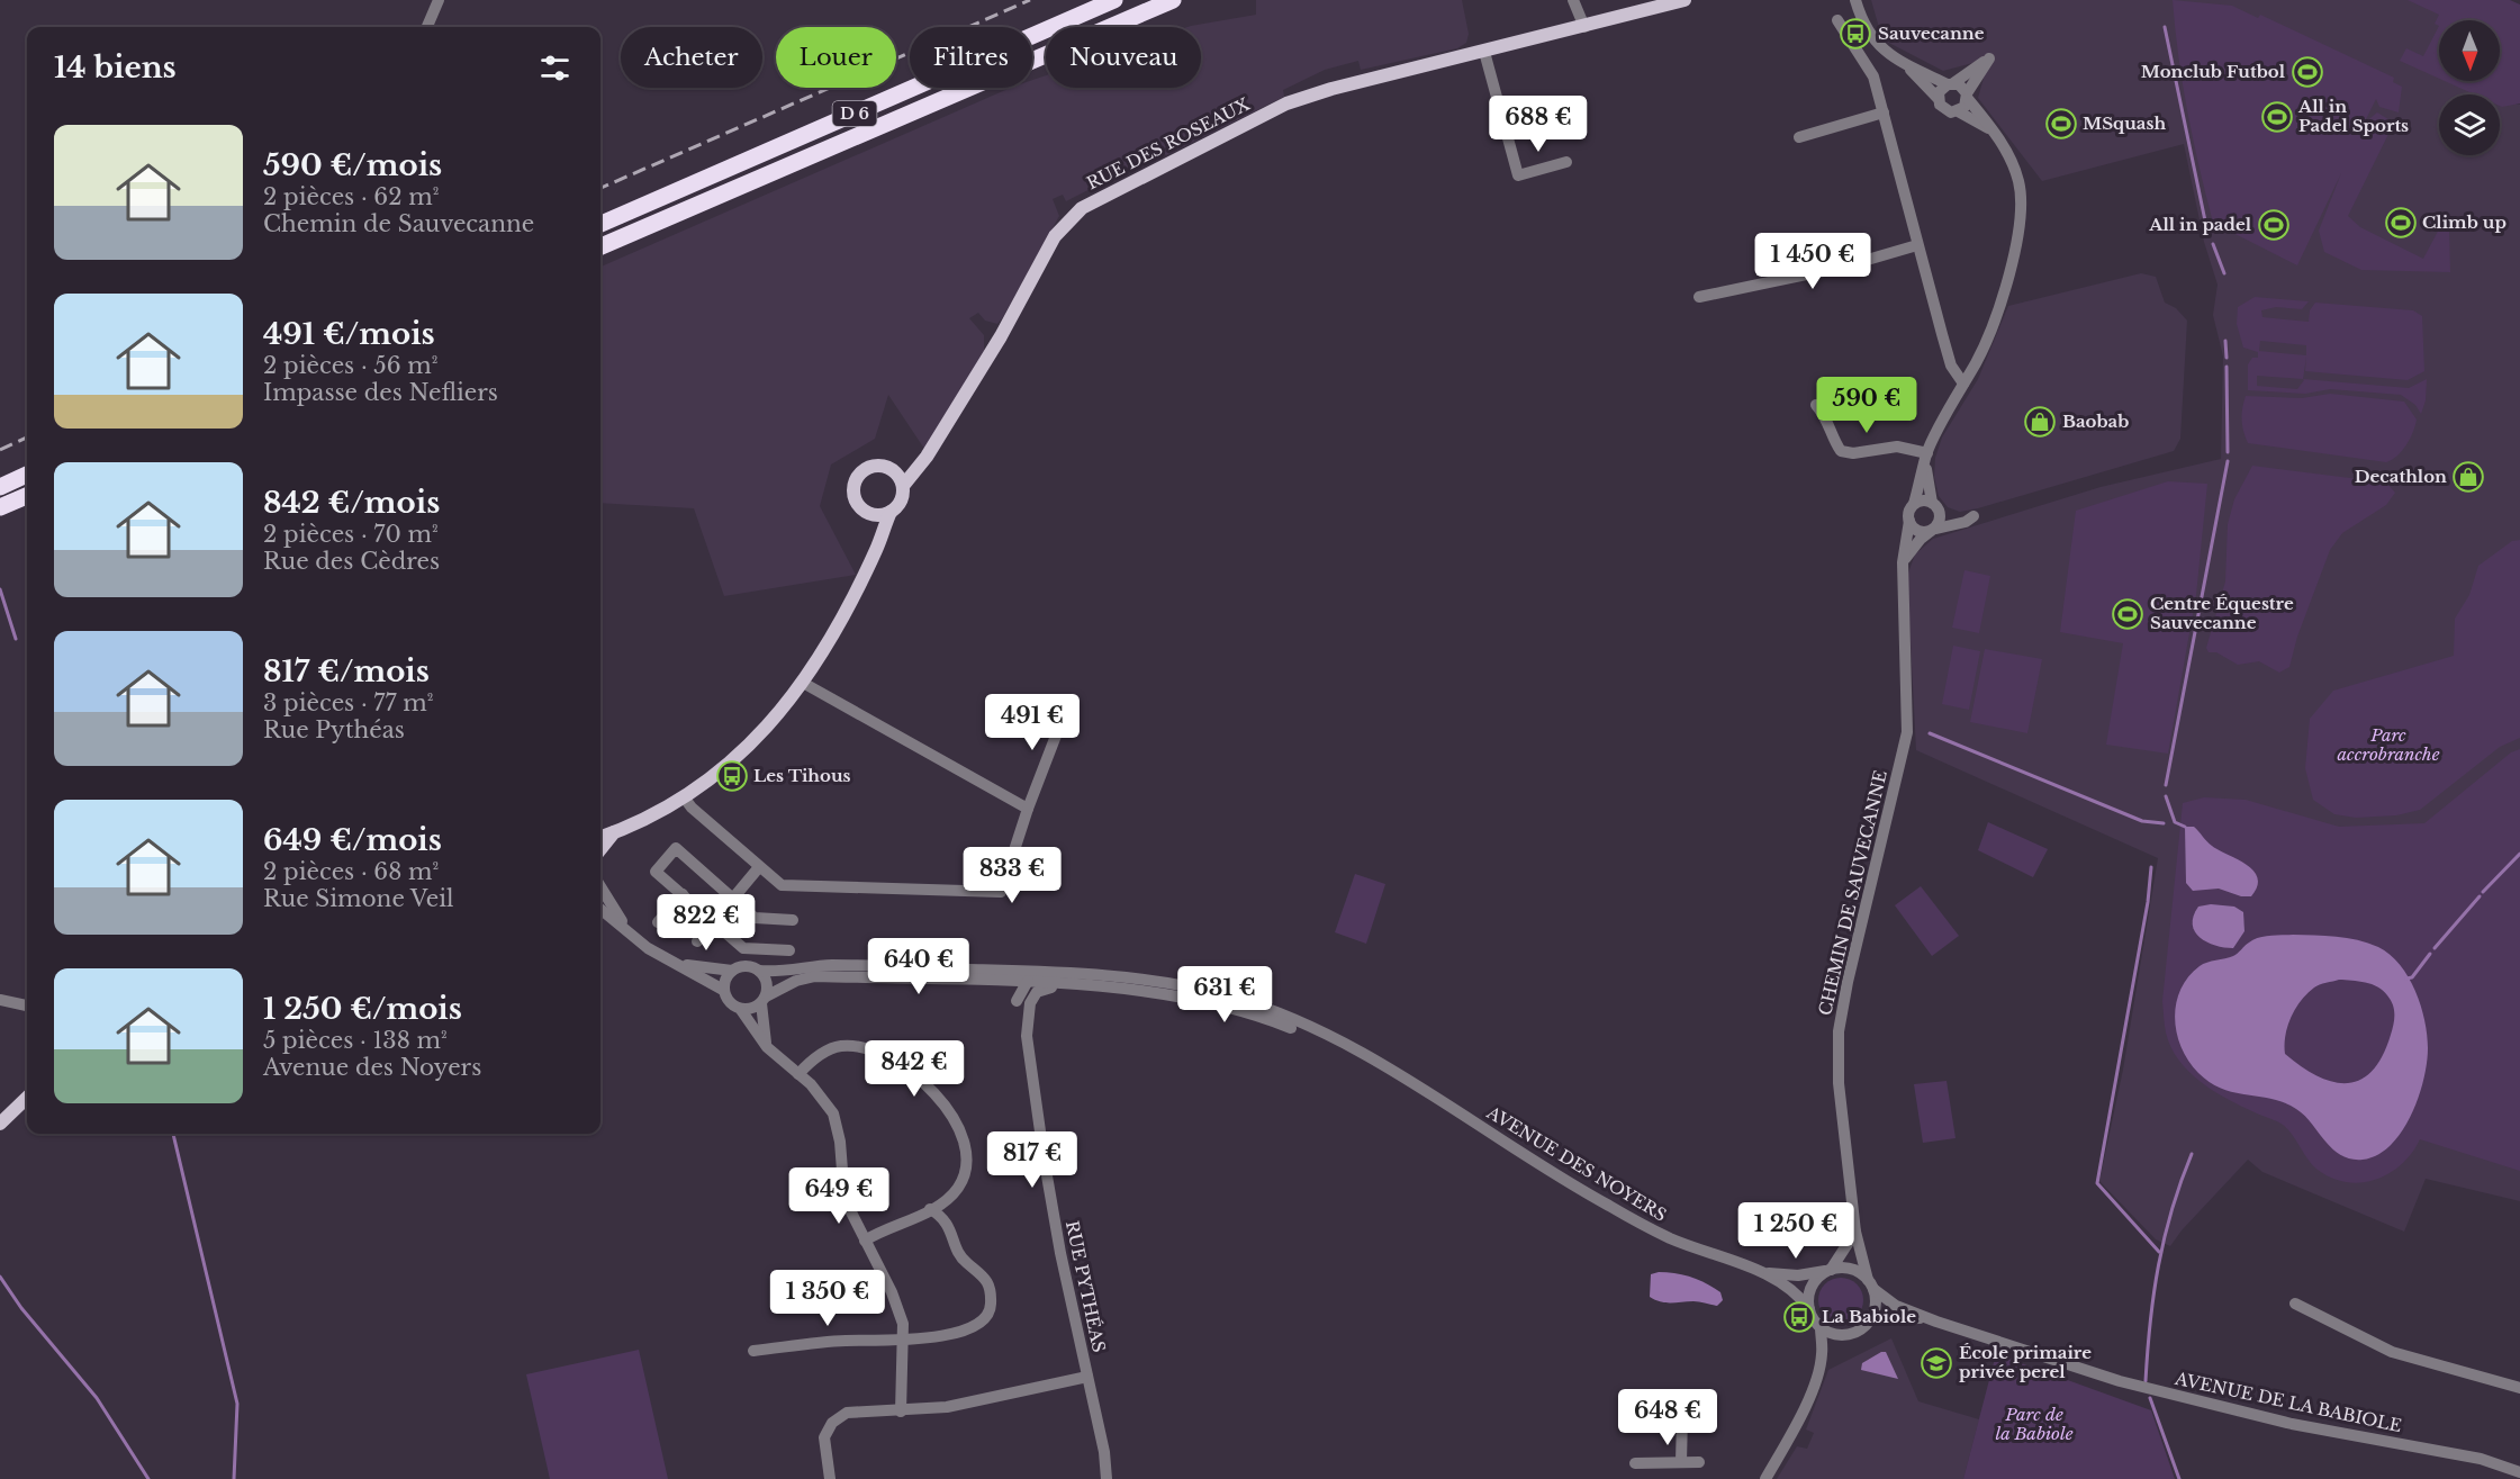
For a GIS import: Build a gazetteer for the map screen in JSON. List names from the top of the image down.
{
  "streets": {
    "highway": ["D 6"],
    "main road": ["RUE DES ROSEAUX"],
    "street": [
      "CHEMIN DE SAUVECANNE",
      "AVENUE DES NOYERS",
      "RUE PYTHÉAS",
      "AVENUE DE LA BABIOLE"
    ]
  },
  "crossings": [
    ["CHEMIN DE SAUVECANNE", "AVENUE DES NOYERS"],
    ["CHEMIN DE SAUVECANNE", "AVENUE DE LA BABIOLE"],
    ["AVENUE DES NOYERS", "AVENUE DE LA BABIOLE"]
  ],
  "parks": ["Parc accrobranche", "Parc de la Babiole"],
  "places": {
    "bus stop": ["Sauvecanne", "Les Tihous", "La Babiole"],
    "sports": [
      "Monclub Futbol",
      "All in Padel Sports",
      "MSquash",
      "Climb up",
      "All in padel",
      "Centre Équestre Sauvecanne"
    ],
    "shop": ["Baobab", "Decathlon"],
    "school or university": ["École primaire privée perel"]
  },
  "north": "bottom",
  "page": {
    "chip": [
      "Acheter",
      "Louer",
      "Filtres",
      "Nouveau"
    ],
    "heading": "14 biens",
    "price": [
      "688 €",
      "1 450 €",
      "590 €",
      "491 €",
      "833 €",
      "822 €",
      "640 €",
      "631 €",
      "842 €",
      "817 €",
      "649 €",
      "1 250 €",
      "1 350 €",
      "648 €"
    ],
    "list": [
      {
        "name": "590 €/mois",
        "note": "2 pièces · 62 m² · Chemin de Sauvecanne"
      },
      {
        "name": "491 €/mois",
        "note": "2 pièces · 56 m² · Impasse des Nefliers"
      },
      {
        "name": "842 €/mois",
        "note": "2 pièces · 70 m² · Rue des Cèdres"
      },
      {
        "name": "817 €/mois",
        "note": "3 pièces · 77 m² · Rue Pythéas"
      },
      {
        "name": "649 €/mois",
        "note": "2 pièces · 68 m² · Rue Simone Veil"
      },
      {
        "name": "1 250 €/mois",
        "note": "5 pièces · 138 m² · Avenue des Noyers"
      }
    ]
  }
}
